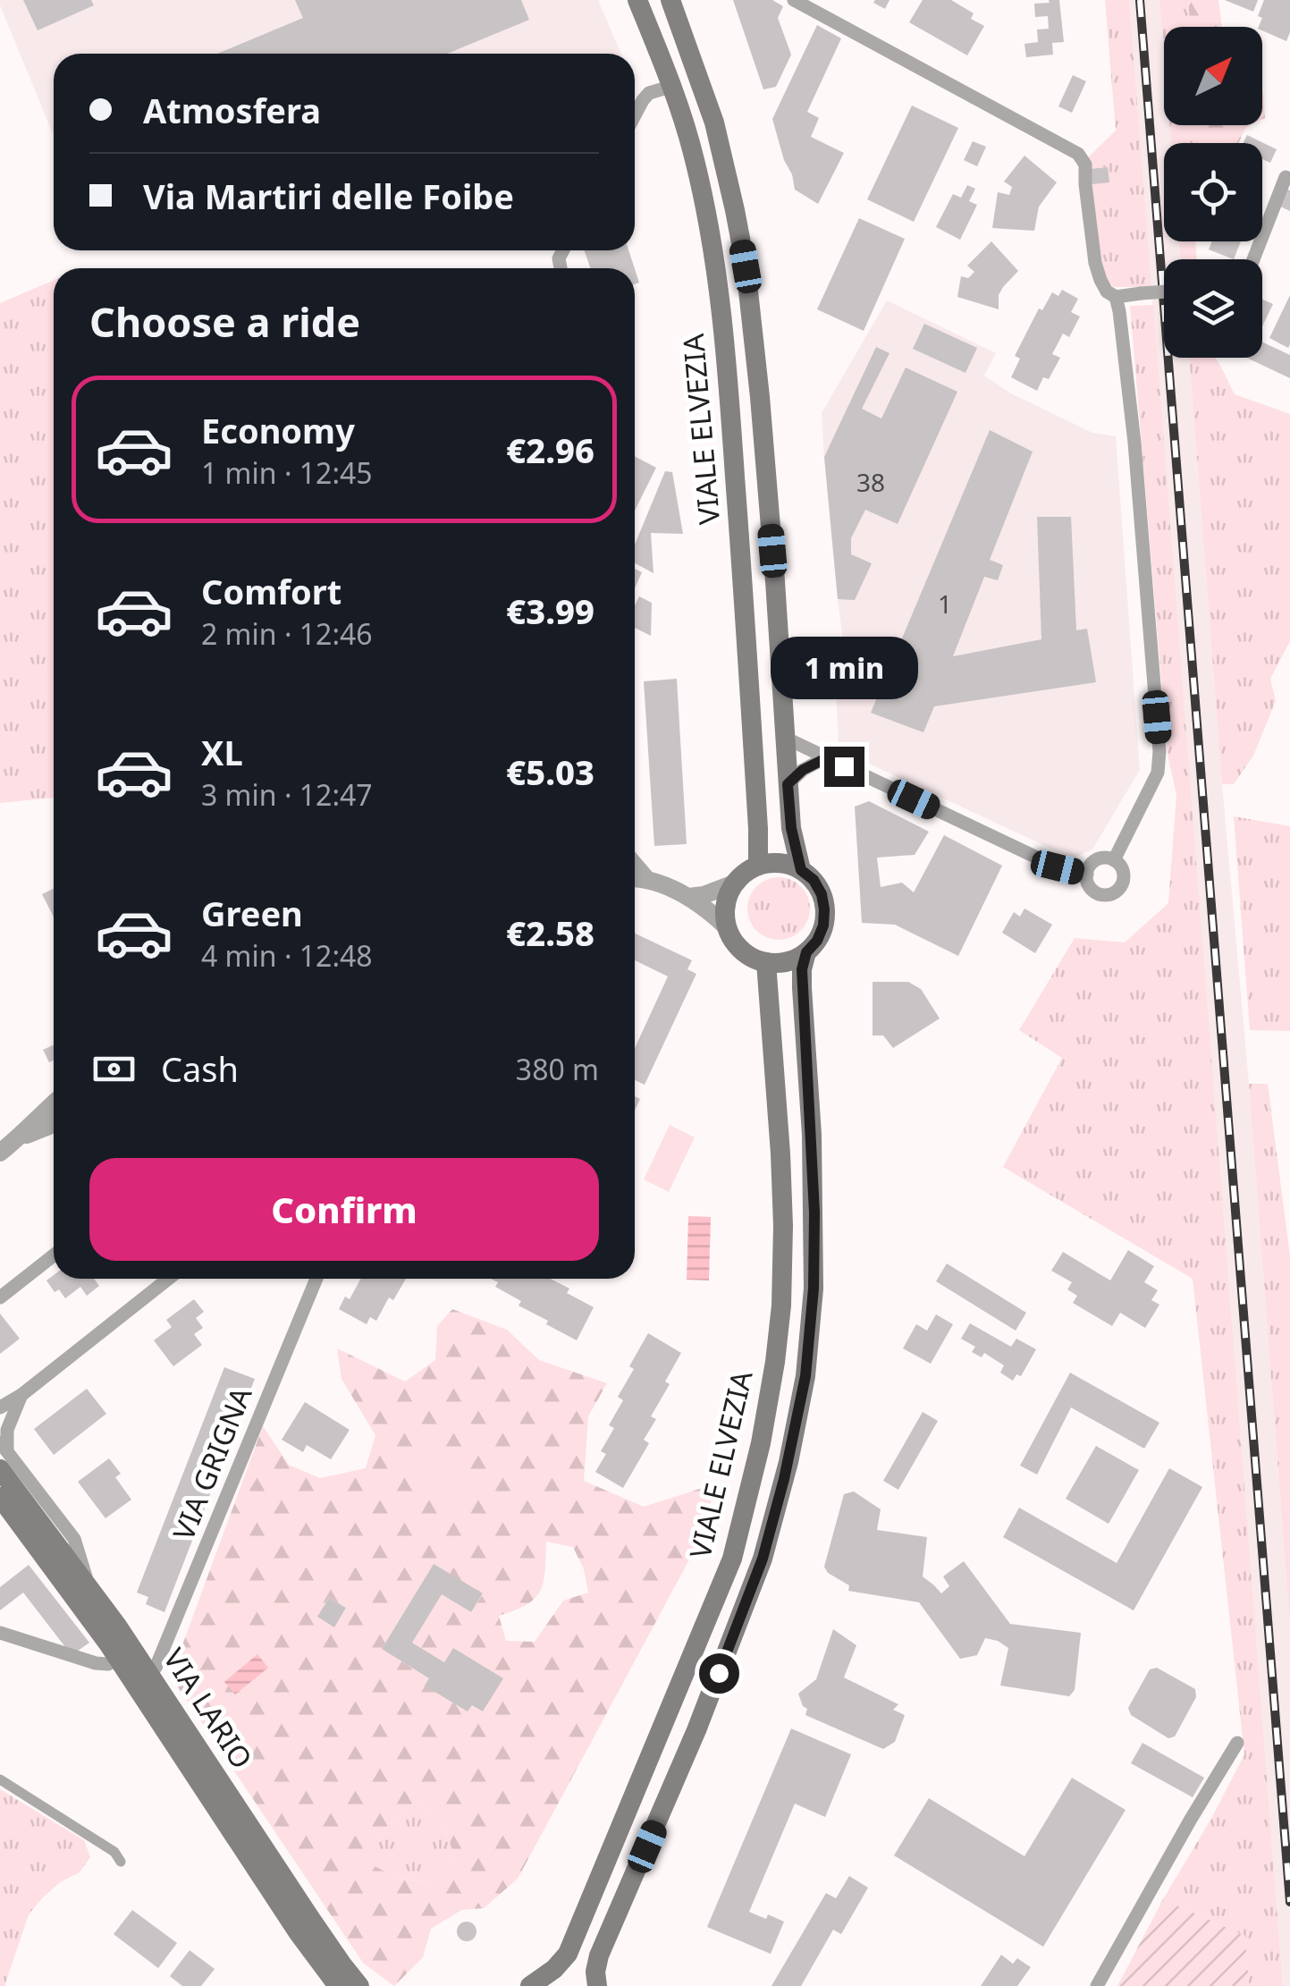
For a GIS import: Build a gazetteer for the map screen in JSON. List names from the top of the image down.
{
  "streets": {
    "main road": ["VIALE ELVEZIA", "VIA LARIO"],
    "street": ["VIA GRIGNA"]
  },
  "crossings": [
    ["VIA GRIGNA", "VIA LARIO"]
  ],
  "house_numbers": ["38", "1"],
  "north": "top right",
  "page": {
    "banner": ["Atmosfera", "Via Martiri delle Foibe"],
    "heading": "Choose a ride",
    "list": [
      {
        "name": "Economy",
        "note": "1 min · 12:45",
        "value": "€2.96"
      },
      {
        "name": "Comfort",
        "note": "2 min · 12:46",
        "value": "€3.99"
      },
      {
        "name": "XL",
        "note": "3 min · 12:47",
        "value": "€5.03"
      },
      {
        "name": "Green",
        "note": "4 min · 12:48",
        "value": "€2.58"
      }
    ],
    "bubble": "1 min",
    "pay": ["Cash", "380 m"],
    "buttons": "Confirm"
  }
}
